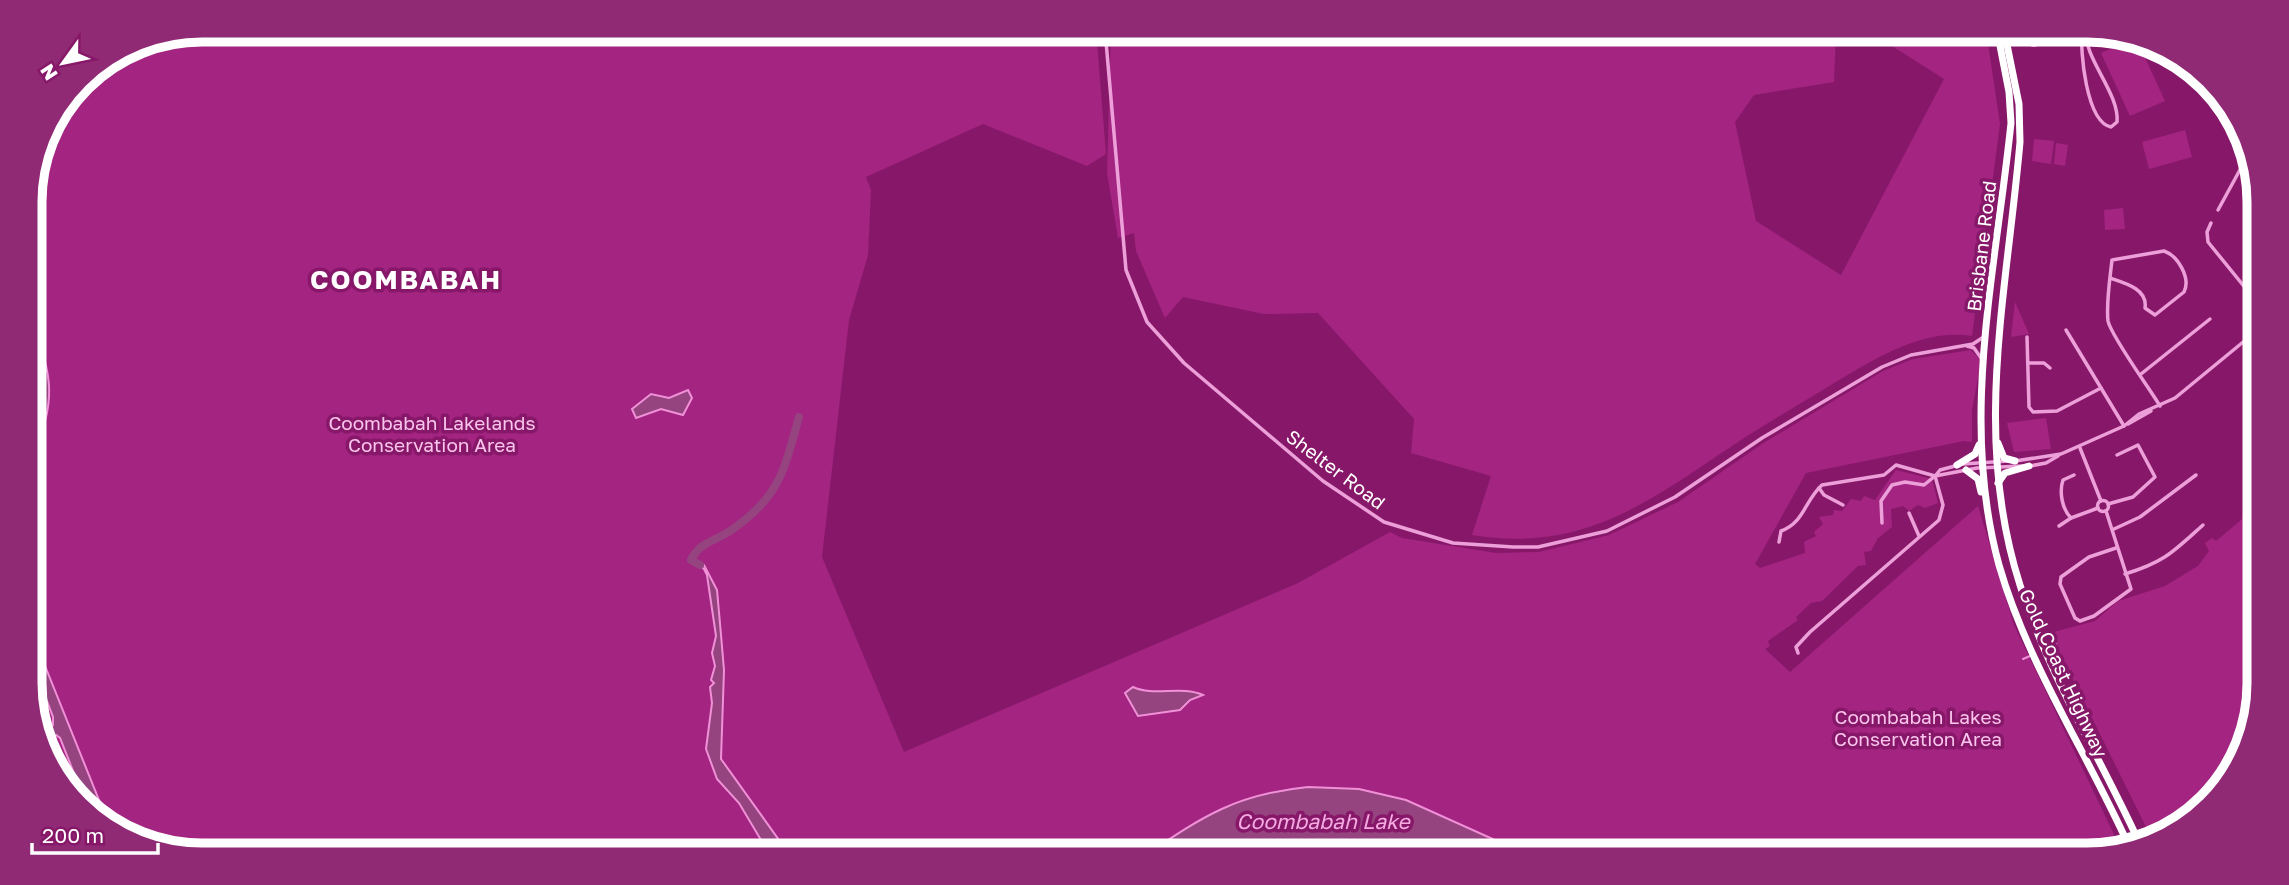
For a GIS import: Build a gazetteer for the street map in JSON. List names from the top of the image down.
{
  "streets": {
    "highway": ["Brisbane Road", "Gold Coast Highway"],
    "street": ["Shelter Road"]
  },
  "crossings": [
    ["Brisbane Road", "Shelter Road"],
    ["Brisbane Road", "Gold Coast Highway"]
  ],
  "districts": ["COOMBABAH"],
  "water": ["Coombabah Lake"],
  "parks": ["Coombabah Lakelands Conservation Area", "Coombabah Lakes Conservation Area"],
  "scale_bar": "200 m",
  "north": "bottom left"
}
